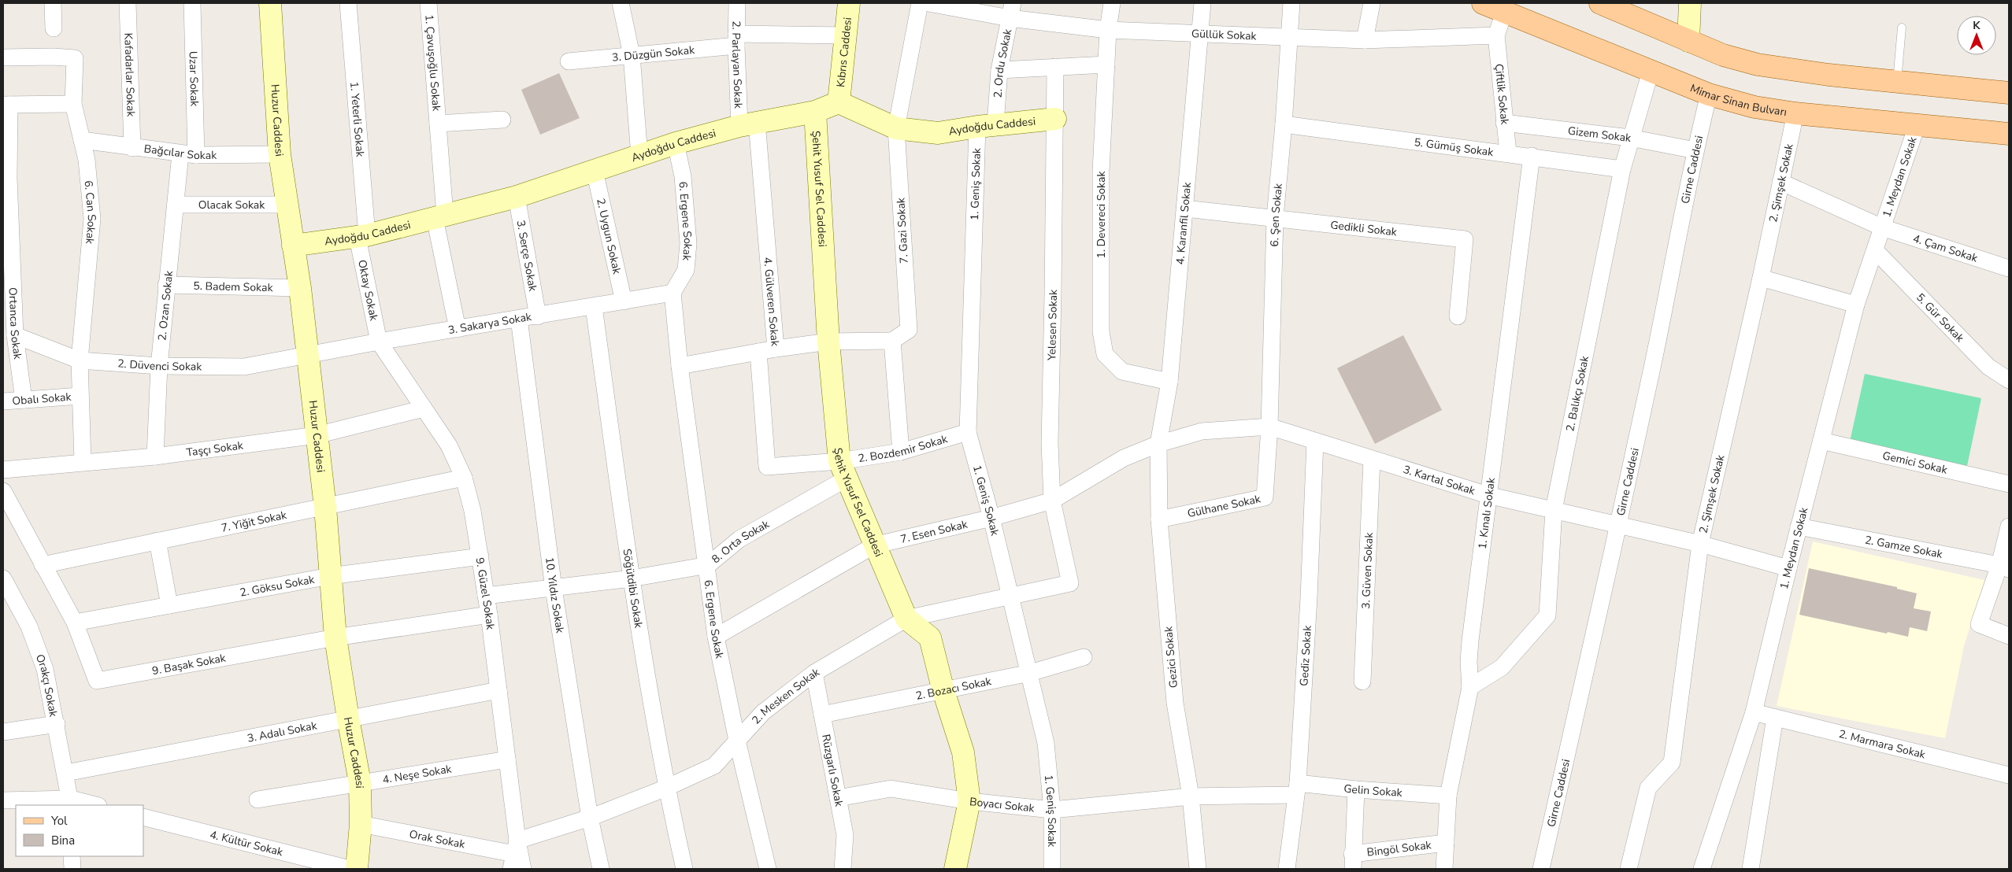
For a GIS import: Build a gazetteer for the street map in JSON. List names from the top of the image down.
{
  "streets": {
    "main road": [
      "Kıbrıs Caddesi",
      "Mimar Sinan Bulvarı",
      "Huzur Caddesi",
      "Aydoğdu Caddesi",
      "Şehit Yusuf Sel Caddesi"
    ],
    "street": [
      "Güllük Sokak",
      "3. Düzgün Sokak",
      "1. Çavuşoğlu Sokak",
      "2. Ordu Sokak",
      "2. Parlayan Sokak",
      "Kafadarlar Sokak",
      "Uzar Sokak",
      "Çiftlik Sokak",
      "1. Yeterli Sokak",
      "Gizem Sokak",
      "5. Gümüş Sokak",
      "Bağcılar Sokak",
      "Girne Caddesi",
      "1. Meydan Sokak",
      "2. Şimşek Sokak",
      "1. Geniş Sokak",
      "Olacak Sokak",
      "6. Can Sokak",
      "6. Şen Sokak",
      "1. Devereci Sokak",
      "6. Ergene Sokak",
      "4. Karanfil Sokak",
      "Gedikli Sokak",
      "7. Gazi Sokak",
      "2. Uygun Sokak",
      "4. Çam Sokak",
      "3. Serçe Sokak",
      "5. Badem Sokak",
      "Oktay Sokak",
      "4. Gülveren Sokak",
      "2. Ozan Sokak",
      "5. Gür Sokak",
      "Ortanca Sokak",
      "3. Sakarya Sokak",
      "Yelesen Sokak",
      "2. Düvenci Sokak",
      "2. Balıkçı Sokak",
      "Obalı Sokak",
      "2. Bozdemir Sokak",
      "Taşçı Sokak",
      "Gemici Sokak",
      "3. Kartal Sokak",
      "Gülhane Sokak",
      "1. Kınalı Sokak",
      "7. Yiğit Sokak",
      "7. Esen Sokak",
      "8. Orta Sokak",
      "2. Gamze Sokak",
      "3. Güven Sokak",
      "2. Göksu Sokak",
      "Söğütdibi Sokak",
      "9. Güzel Sokak",
      "10. Yıldız Sokak",
      "Gediz Sokak",
      "Gezici Sokak",
      "9. Başak Sokak",
      "Orakçı Sokak",
      "2. Bozacı Sokak",
      "2. Mesken Sokak",
      "3. Adalı Sokak",
      "2. Marmara Sokak",
      "Rüzgarlı Sokak",
      "4. Neşe Sokak",
      "Gelin Sokak",
      "Boyacı Sokak",
      "Orak Sokak",
      "4. Kültür Sokak",
      "Bingöl Sokak"
    ]
  },
  "crossings": [
    ["Güllük Sokak", "2. Ordu Sokak"],
    ["Güllük Sokak", "Çiftlik Sokak"],
    ["Güllük Sokak", "6. Şen Sokak"],
    ["Güllük Sokak", "1. Devereci Sokak"],
    ["Güllük Sokak", "4. Karanfil Sokak"],
    ["Kıbrıs Caddesi", "3. Düzgün Sokak"],
    ["Kıbrıs Caddesi", "Aydoğdu Caddesi"],
    ["3. Düzgün Sokak", "2. Parlayan Sokak"],
    ["1. Çavuşoğlu Sokak", "Aydoğdu Caddesi"],
    ["1. Çavuşoğlu Sokak", "3. Sakarya Sokak"],
    ["2. Ordu Sokak", "Aydoğdu Caddesi"],
    ["2. Ordu Sokak", "1. Geniş Sokak"],
    ["2. Parlayan Sokak", "Aydoğdu Caddesi"],
    ["2. Parlayan Sokak", "4. Gülveren Sokak"],
    ["Kafadarlar Sokak", "Bağcılar Sokak"],
    ["Uzar Sokak", "Bağcılar Sokak"],
    ["Uzar Sokak", "2. Ozan Sokak"],
    ["Çiftlik Sokak", "Gizem Sokak"],
    ["Çiftlik Sokak", "5. Gümüş Sokak"],
    ["Mimar Sinan Bulvarı", "Girne Caddesi"],
    ["Mimar Sinan Bulvarı", "1. Meydan Sokak"],
    ["Mimar Sinan Bulvarı", "2. Şimşek Sokak"],
    ["Mimar Sinan Bulvarı", "2. Balıkçı Sokak"],
    ["Huzur Caddesi", "Aydoğdu Caddesi"],
    ["Huzur Caddesi", "Bağcılar Sokak"],
    ["Huzur Caddesi", "Olacak Sokak"],
    ["Huzur Caddesi", "5. Badem Sokak"],
    ["Huzur Caddesi", "3. Sakarya Sokak"],
    ["Huzur Caddesi", "2. Düvenci Sokak"],
    ["Huzur Caddesi", "Taşçı Sokak"],
    ["Huzur Caddesi", "7. Yiğit Sokak"],
    ["Huzur Caddesi", "2. Göksu Sokak"],
    ["Huzur Caddesi", "9. Başak Sokak"],
    ["Huzur Caddesi", "3. Adalı Sokak"],
    ["Huzur Caddesi", "4. Neşe Sokak"],
    ["Huzur Caddesi", "Orak Sokak"],
    ["1. Yeterli Sokak", "Aydoğdu Caddesi"],
    ["1. Yeterli Sokak", "Oktay Sokak"],
    ["Aydoğdu Caddesi", "1. Geniş Sokak"],
    ["Aydoğdu Caddesi", "Şehit Yusuf Sel Caddesi"],
    ["Aydoğdu Caddesi", "6. Ergene Sokak"],
    ["Aydoğdu Caddesi", "7. Gazi Sokak"],
    ["Aydoğdu Caddesi", "2. Uygun Sokak"],
    ["Aydoğdu Caddesi", "3. Serçe Sokak"],
    ["Aydoğdu Caddesi", "Oktay Sokak"],
    ["Aydoğdu Caddesi", "4. Gülveren Sokak"],
    ["Aydoğdu Caddesi", "Yelesen Sokak"],
    ["Gizem Sokak", "Girne Caddesi"],
    ["Gizem Sokak", "2. Balıkçı Sokak"],
    ["5. Gümüş Sokak", "6. Şen Sokak"],
    ["5. Gümüş Sokak", "2. Balıkçı Sokak"],
    ["5. Gümüş Sokak", "1. Kınalı Sokak"],
    ["Bağcılar Sokak", "6. Can Sokak"],
    ["Bağcılar Sokak", "2. Ozan Sokak"],
    ["Girne Caddesi", "3. Kartal Sokak"],
    ["1. Meydan Sokak", "2. Şimşek Sokak"],
    ["1. Meydan Sokak", "4. Çam Sokak"],
    ["1. Meydan Sokak", "5. Gür Sokak"],
    ["1. Meydan Sokak", "Gemici Sokak"],
    ["1. Meydan Sokak", "3. Kartal Sokak"],
    ["1. Meydan Sokak", "2. Gamze Sokak"],
    ["1. Meydan Sokak", "2. Marmara Sokak"],
    ["2. Şimşek Sokak", "3. Kartal Sokak"],
    ["1. Geniş Sokak", "2. Bozdemir Sokak"],
    ["1. Geniş Sokak", "7. Esen Sokak"],
    ["1. Geniş Sokak", "2. Bozacı Sokak"],
    ["1. Geniş Sokak", "2. Mesken Sokak"],
    ["1. Geniş Sokak", "Boyacı Sokak"],
    ["Şehit Yusuf Sel Caddesi", "2. Bozdemir Sokak"],
    ["Şehit Yusuf Sel Caddesi", "7. Esen Sokak"],
    ["Şehit Yusuf Sel Caddesi", "8. Orta Sokak"],
    ["Şehit Yusuf Sel Caddesi", "2. Bozacı Sokak"],
    ["Şehit Yusuf Sel Caddesi", "2. Mesken Sokak"],
    ["Şehit Yusuf Sel Caddesi", "Boyacı Sokak"],
    ["Olacak Sokak", "2. Ozan Sokak"],
    ["6. Can Sokak", "2. Düvenci Sokak"],
    ["6. Can Sokak", "Obalı Sokak"],
    ["6. Can Sokak", "Taşçı Sokak"],
    ["6. Şen Sokak", "Gedikli Sokak"],
    ["6. Şen Sokak", "3. Kartal Sokak"],
    ["6. Şen Sokak", "Gülhane Sokak"],
    ["1. Devereci Sokak", "4. Karanfil Sokak"],
    ["6. Ergene Sokak", "3. Sakarya Sokak"],
    ["6. Ergene Sokak", "7. Esen Sokak"],
    ["6. Ergene Sokak", "8. Orta Sokak"],
    ["6. Ergene Sokak", "2. Mesken Sokak"],
    ["4. Karanfil Sokak", "Gedikli Sokak"],
    ["4. Karanfil Sokak", "3. Kartal Sokak"],
    ["4. Karanfil Sokak", "7. Esen Sokak"],
    ["4. Karanfil Sokak", "Gezici Sokak"],
    ["2. Uygun Sokak", "3. Sakarya Sokak"],
    ["3. Serçe Sokak", "3. Sakarya Sokak"],
    ["5. Badem Sokak", "2. Ozan Sokak"],
    ["Oktay Sokak", "3. Sakarya Sokak"],
    ["Oktay Sokak", "9. Güzel Sokak"],
    ["4. Gülveren Sokak", "2. Bozdemir Sokak"],
    ["2. Ozan Sokak", "2. Düvenci Sokak"],
    ["2. Ozan Sokak", "Taşçı Sokak"],
    ["Ortanca Sokak", "2. Düvenci Sokak"],
    ["Ortanca Sokak", "Obalı Sokak"],
    ["3. Sakarya Sokak", "2. Düvenci Sokak"],
    ["3. Sakarya Sokak", "Söğütdibi Sokak"],
    ["3. Sakarya Sokak", "9. Güzel Sokak"],
    ["3. Sakarya Sokak", "10. Yıldız Sokak"],
    ["Yelesen Sokak", "7. Esen Sokak"],
    ["Yelesen Sokak", "2. Mesken Sokak"],
    ["2. Balıkçı Sokak", "3. Kartal Sokak"],
    ["2. Balıkçı Sokak", "1. Kınalı Sokak"],
    ["2. Bozdemir Sokak", "8. Orta Sokak"],
    ["Taşçı Sokak", "9. Güzel Sokak"],
    ["3. Kartal Sokak", "Gülhane Sokak"],
    ["3. Kartal Sokak", "1. Kınalı Sokak"],
    ["3. Kartal Sokak", "7. Esen Sokak"],
    ["3. Kartal Sokak", "3. Güven Sokak"],
    ["3. Kartal Sokak", "Gediz Sokak"],
    ["3. Kartal Sokak", "Gezici Sokak"],
    ["Gülhane Sokak", "Gezici Sokak"],
    ["1. Kınalı Sokak", "Gelin Sokak"],
    ["1. Kınalı Sokak", "Bingöl Sokak"],
    ["7. Yiğit Sokak", "9. Güzel Sokak"],
    ["7. Yiğit Sokak", "9. Başak Sokak"],
    ["7. Esen Sokak", "Gezici Sokak"],
    ["8. Orta Sokak", "Söğütdibi Sokak"],
    ["8. Orta Sokak", "9. Güzel Sokak"],
    ["8. Orta Sokak", "10. Yıldız Sokak"],
    ["2. Göksu Sokak", "9. Güzel Sokak"],
    ["2. Göksu Sokak", "9. Başak Sokak"],
    ["Söğütdibi Sokak", "2. Mesken Sokak"],
    ["9. Güzel Sokak", "9. Başak Sokak"],
    ["9. Güzel Sokak", "2. Mesken Sokak"],
    ["9. Güzel Sokak", "3. Adalı Sokak"],
    ["9. Güzel Sokak", "4. Neşe Sokak"],
    ["9. Güzel Sokak", "Orak Sokak"],
    ["10. Yıldız Sokak", "2. Mesken Sokak"],
    ["Gediz Sokak", "Gelin Sokak"],
    ["Gezici Sokak", "Gelin Sokak"],
    ["Gezici Sokak", "Boyacı Sokak"],
    ["Orakçı Sokak", "3. Adalı Sokak"],
    ["2. Bozacı Sokak", "Rüzgarlı Sokak"],
    ["2. Mesken Sokak", "Rüzgarlı Sokak"],
    ["2. Mesken Sokak", "Orak Sokak"],
    ["Rüzgarlı Sokak", "Boyacı Sokak"],
    ["Gelin Sokak", "Boyacı Sokak"]
  ],
  "legend": ["Yol", "Bina"],
  "north": "top"
}
